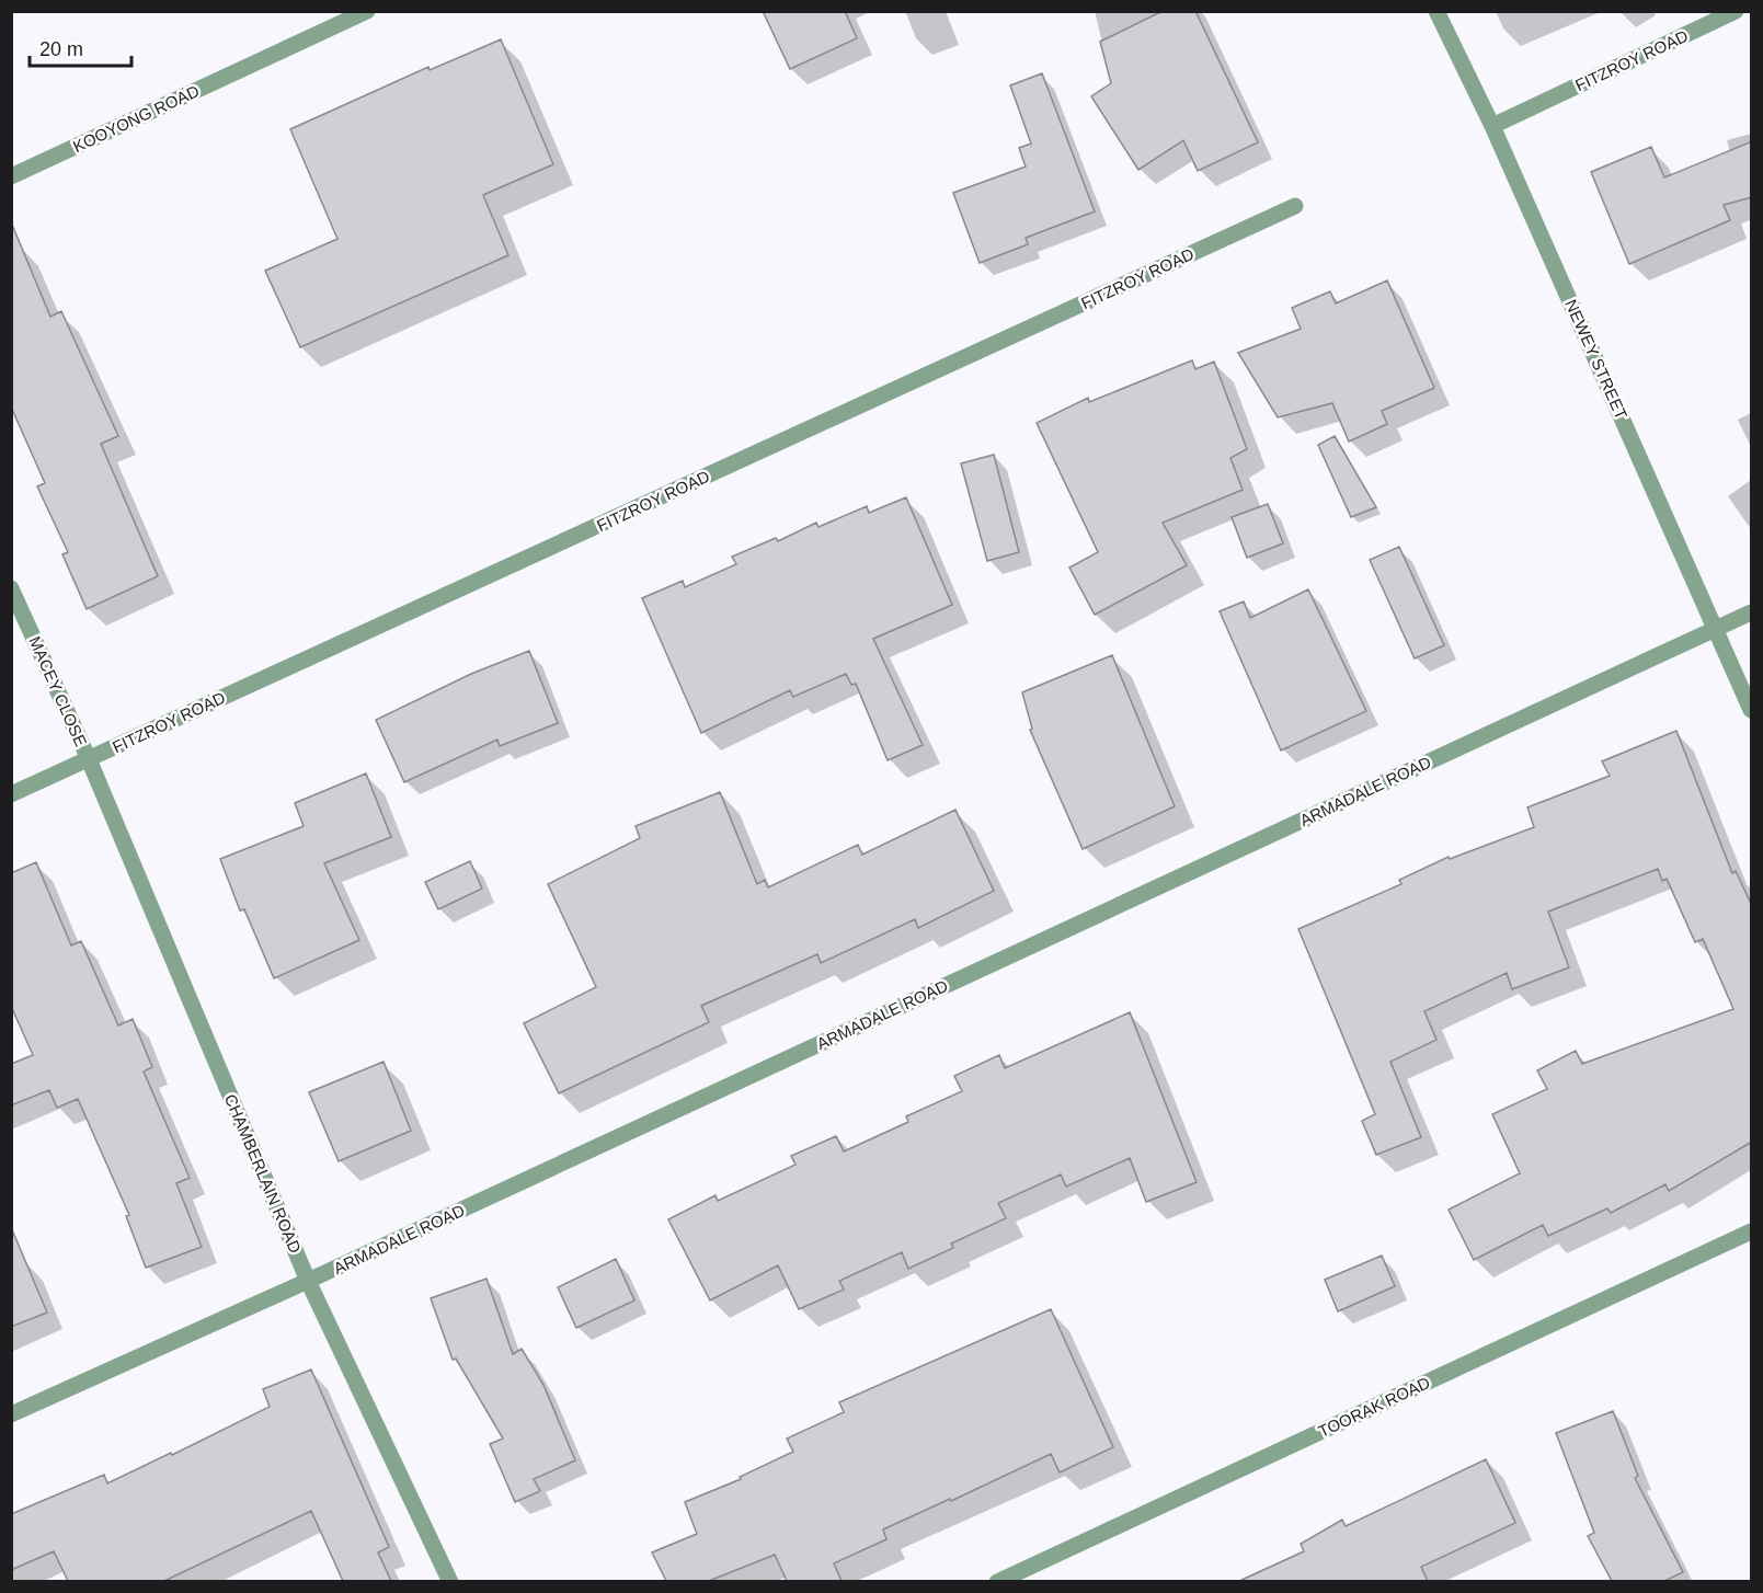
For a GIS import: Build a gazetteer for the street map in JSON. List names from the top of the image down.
{
  "streets": {
    "street": [
      "FITZROY ROAD",
      "KOOYONG ROAD",
      "NEWEY STREET",
      "MACEY CLOSE",
      "ARMADALE ROAD",
      "CHAMBERLAIN ROAD",
      "TOORAK ROAD"
    ]
  },
  "crossings": [
    ["FITZROY ROAD", "NEWEY STREET"],
    ["FITZROY ROAD", "MACEY CLOSE"],
    ["FITZROY ROAD", "CHAMBERLAIN ROAD"],
    ["NEWEY STREET", "ARMADALE ROAD"],
    ["MACEY CLOSE", "CHAMBERLAIN ROAD"],
    ["ARMADALE ROAD", "CHAMBERLAIN ROAD"]
  ],
  "scale_bar": "20 m"
}
